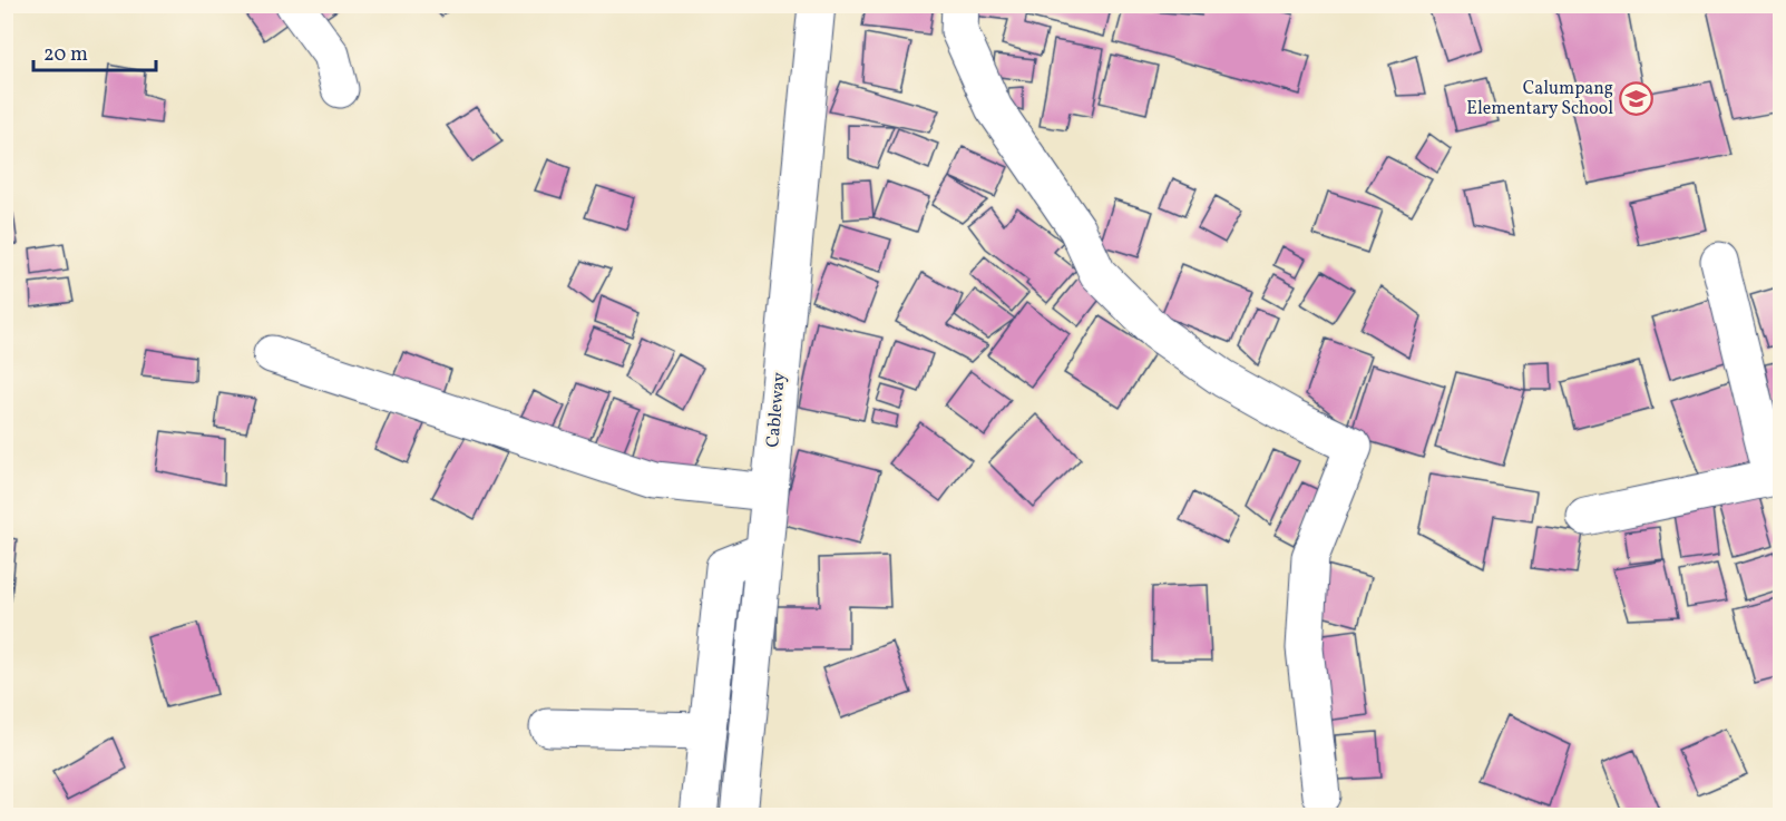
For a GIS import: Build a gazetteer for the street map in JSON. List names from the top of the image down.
{
  "streets": {
    "street": ["Cableway"]
  },
  "places": {
    "school or university": ["Calumpang Elementary School"]
  },
  "scale_bar": "20 m"
}
